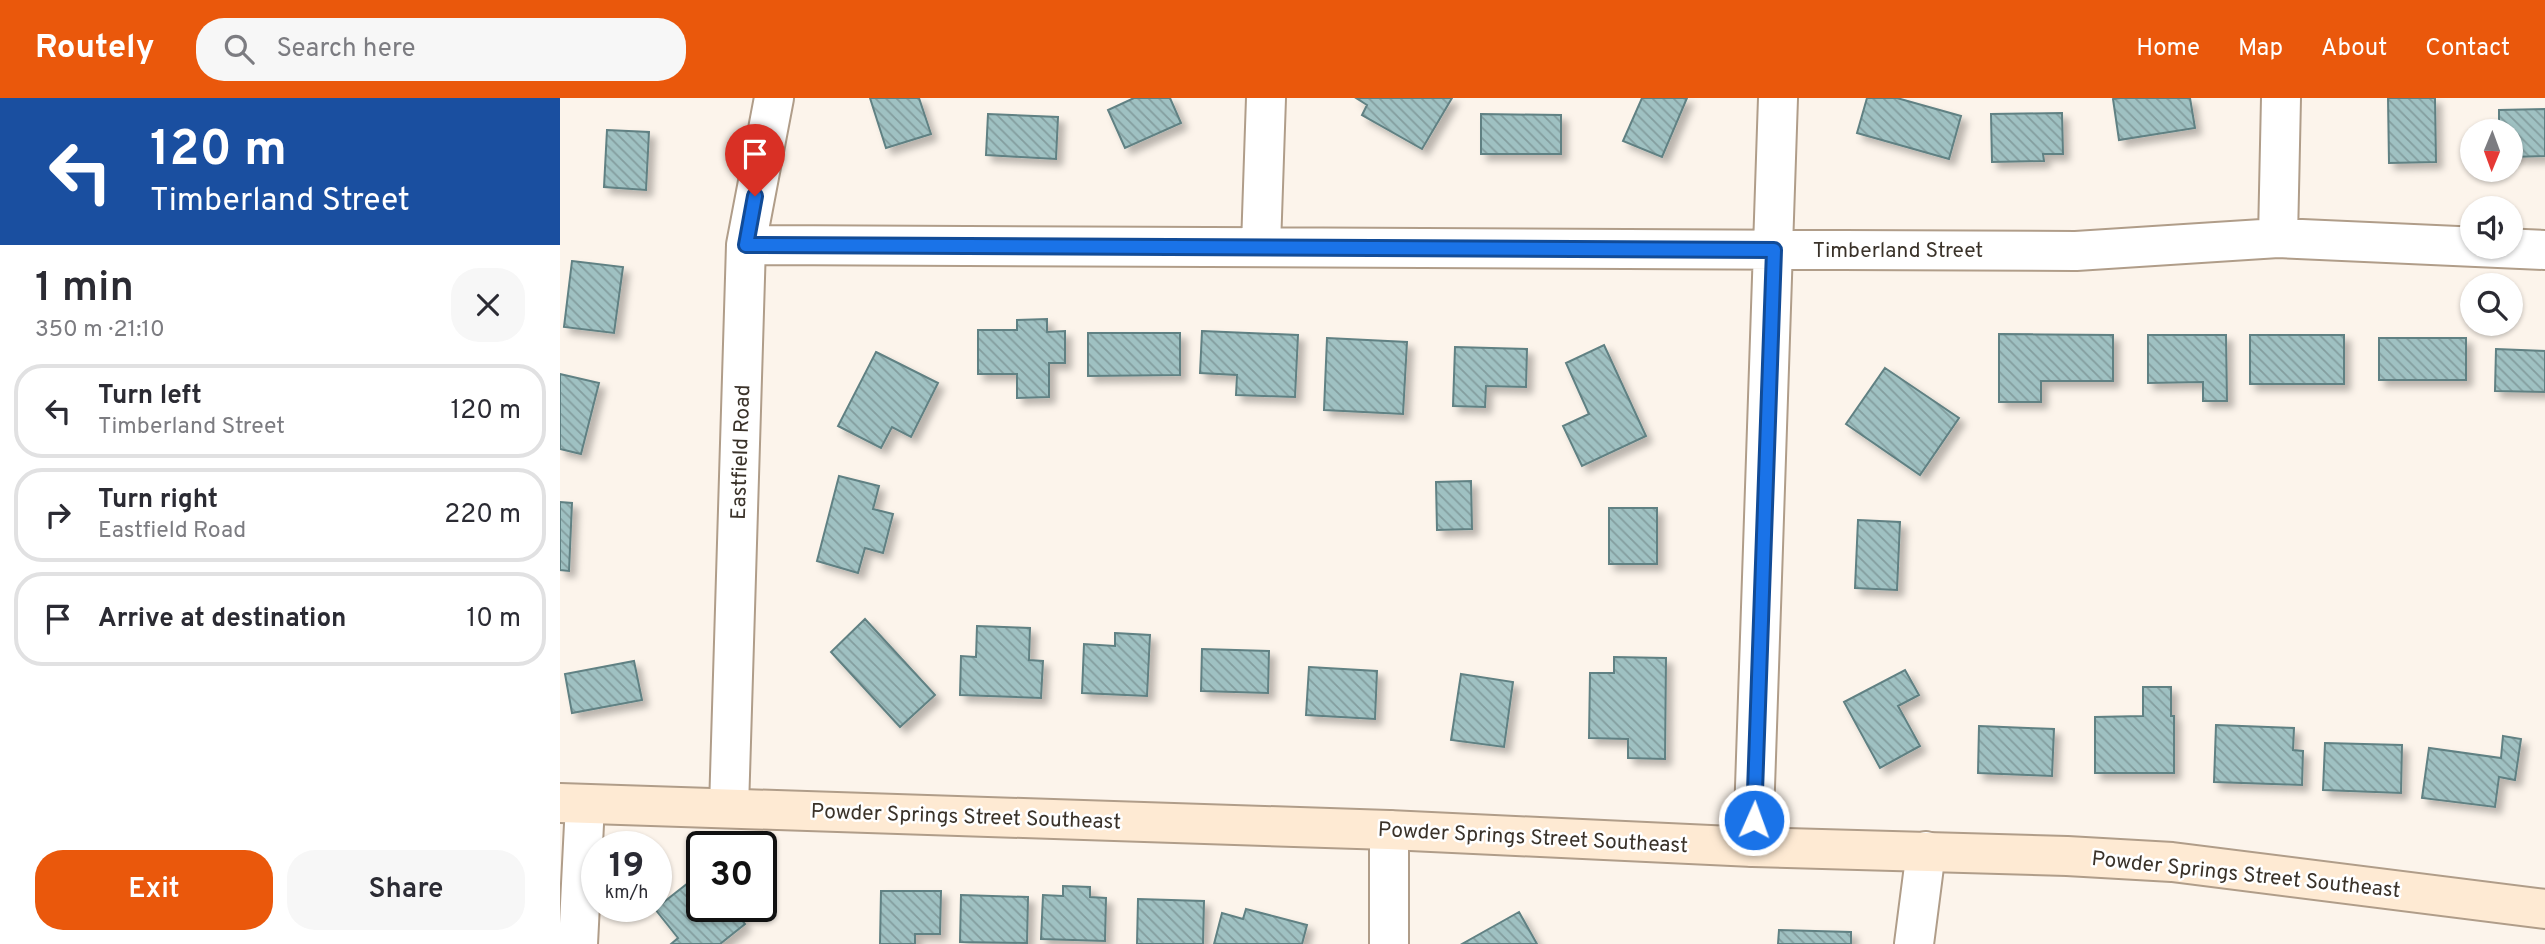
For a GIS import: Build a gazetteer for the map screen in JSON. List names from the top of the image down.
{
  "streets": {
    "street": ["Timberland Street", "Eastfield Road", "Powder Springs Street Southeast"]
  },
  "crossings": [
    ["Timberland Street", "Eastfield Road"],
    ["Eastfield Road", "Powder Springs Street Southeast"]
  ],
  "north": "bottom",
  "page": {
    "header": "Routely",
    "search": "Search here",
    "nav": [
      "Home",
      "Map",
      "About",
      "Contact"
    ],
    "turn": ["120 m", "Timberland Street"],
    "heading": ["1 min", "350 m · 21:10"],
    "list": [
      {
        "name": "Turn left",
        "note": "Timberland Street",
        "value": "120 m"
      },
      {
        "name": "Turn right",
        "note": "Eastfield Road",
        "value": "220 m"
      },
      {
        "name": "Arrive at destination",
        "value": "10 m"
      }
    ],
    "speed": "19 km/h",
    "limit": "30",
    "buttons": ["Exit", "Share"]
  }
}
